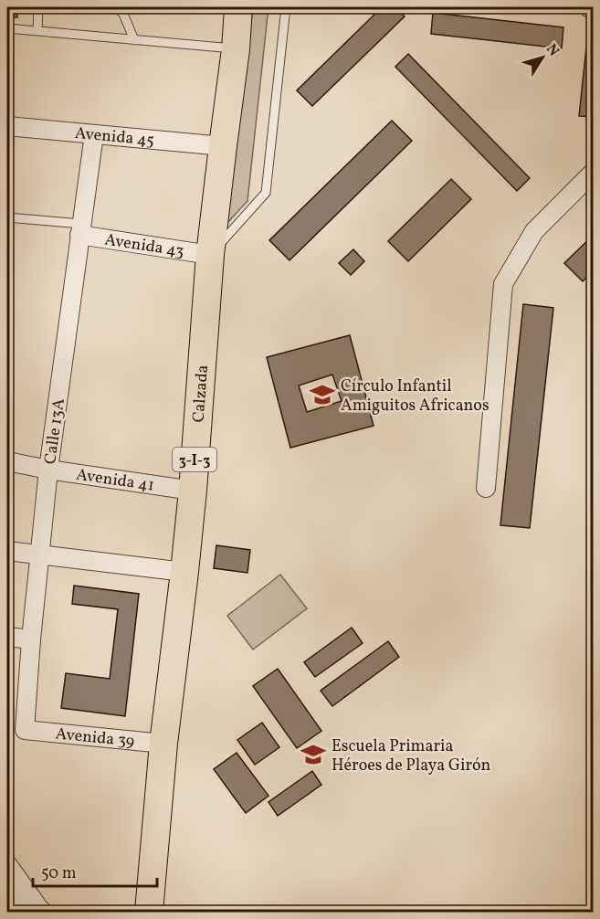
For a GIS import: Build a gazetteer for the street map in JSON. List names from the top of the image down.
{
  "streets": {
    "main road": ["Calzada", "3-I-3"],
    "street": [
      "Avenida 45",
      "Avenida 43",
      "Calle 13A",
      "Avenida 41",
      "Avenida 39"
    ]
  },
  "crossings": [
    ["Avenida 45", "Calzada"],
    ["Avenida 45", "Calle 13A"],
    ["Avenida 43", "Calzada"],
    ["Avenida 43", "Calle 13A"],
    ["Calzada", "Avenida 41"],
    ["Calzada", "Avenida 39"],
    ["Calle 13A", "Avenida 41"],
    ["Calle 13A", "Avenida 39"]
  ],
  "places": {
    "school or university": ["Círculo Infantil Amiguitos Africanos", "Escuela Primaria Héroes de Playa Girón"]
  },
  "scale_bar": "50 m",
  "north": "top right"
}
